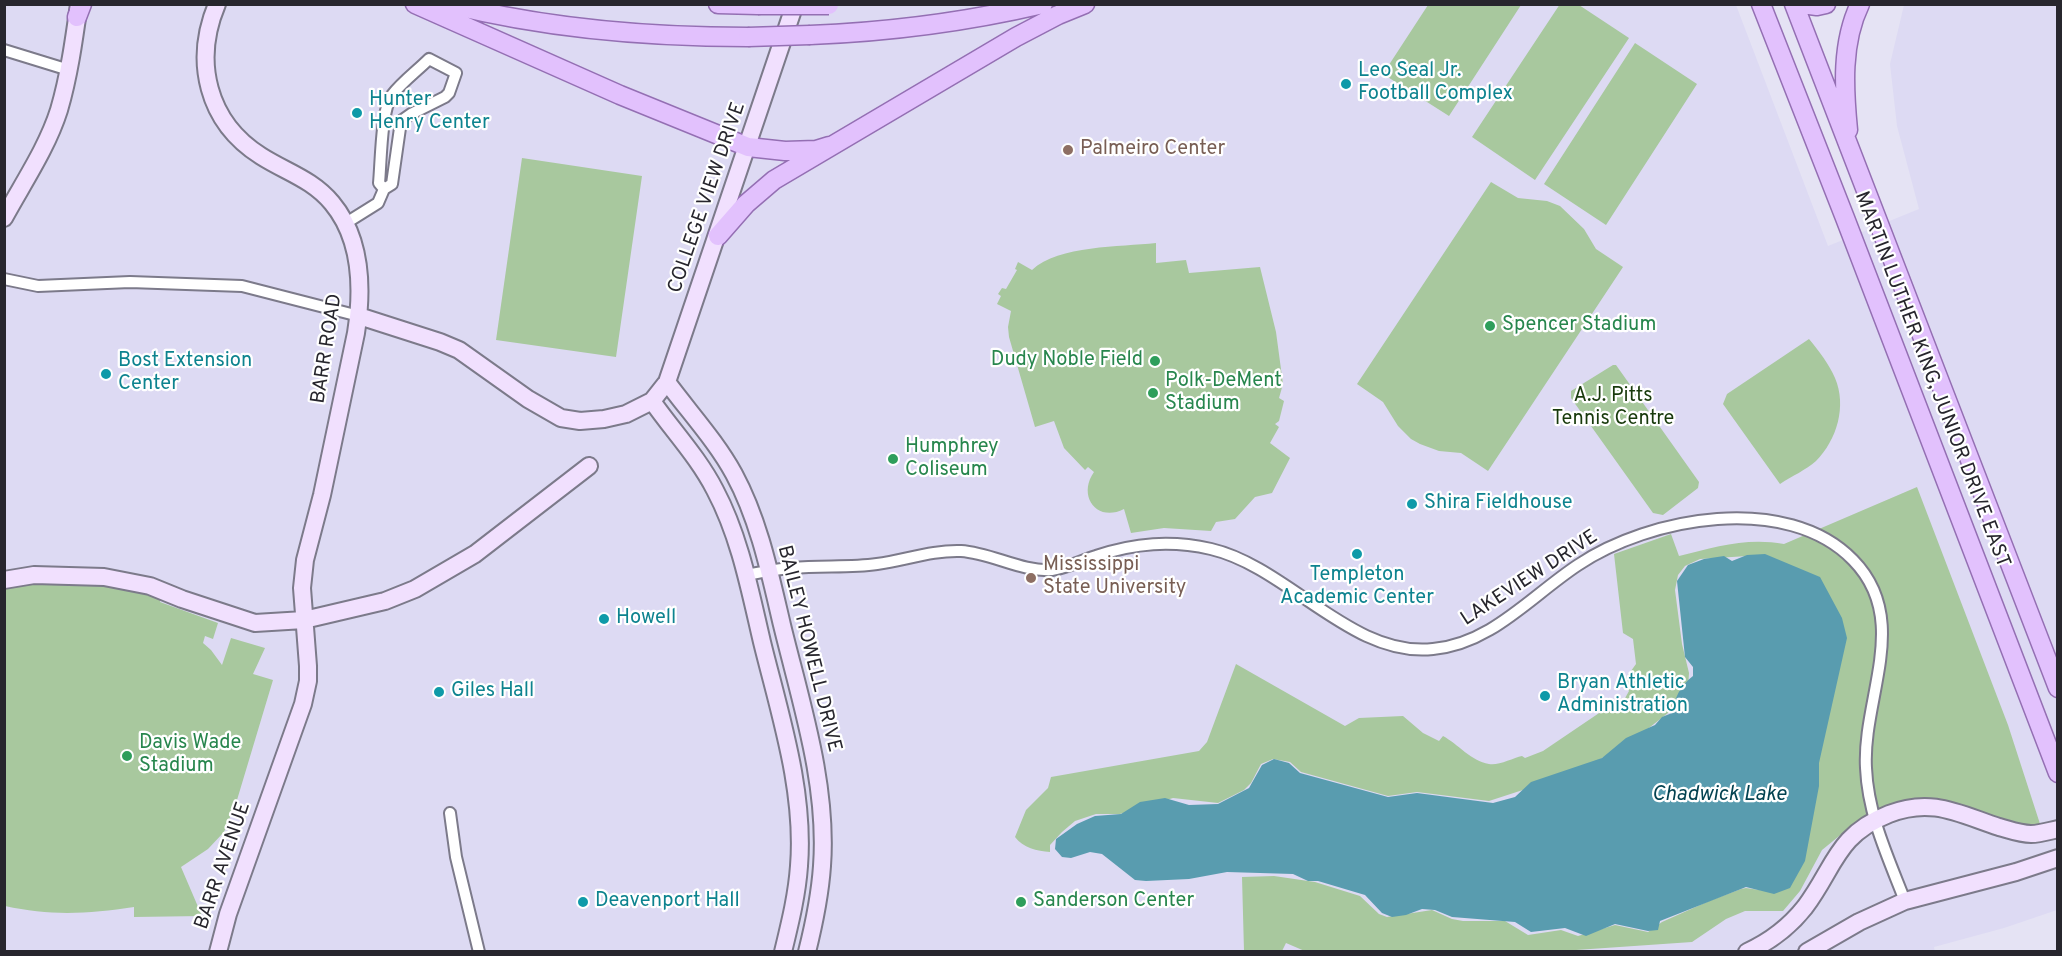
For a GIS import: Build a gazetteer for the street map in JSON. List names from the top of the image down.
{
  "streets": {
    "main road": ["MARTIN LUTHER KING, JUNIOR DRIVE EAST"],
    "street": [
      "COLLEGE VIEW DRIVE",
      "BARR ROAD",
      "LAKEVIEW DRIVE",
      "BAILEY HOWELL DRIVE",
      "BARR AVENUE"
    ]
  },
  "crossings": [
    ["COLLEGE VIEW DRIVE", "BAILEY HOWELL DRIVE"],
    ["BARR ROAD", "BARR AVENUE"],
    ["LAKEVIEW DRIVE", "BAILEY HOWELL DRIVE"]
  ],
  "water": ["Chadwick Lake"],
  "parks": ["A.J. Pitts Tennis Centre"],
  "places": [
    "Leo Seal Jr. Football Complex",
    "Hunter Henry Center",
    "Palmeiro Center",
    "Spencer Stadium",
    "Dudy Noble Field",
    "Bost Extension Center",
    "Polk-DeMent Stadium",
    "Humphrey Coliseum",
    "Shira Fieldhouse",
    "Templeton Academic Center",
    "Mississippi State University",
    "Howell",
    "Giles Hall",
    "Bryan Athletic Administration",
    "Davis Wade Stadium",
    "Deavenport Hall",
    "Sanderson Center"
  ]
}
